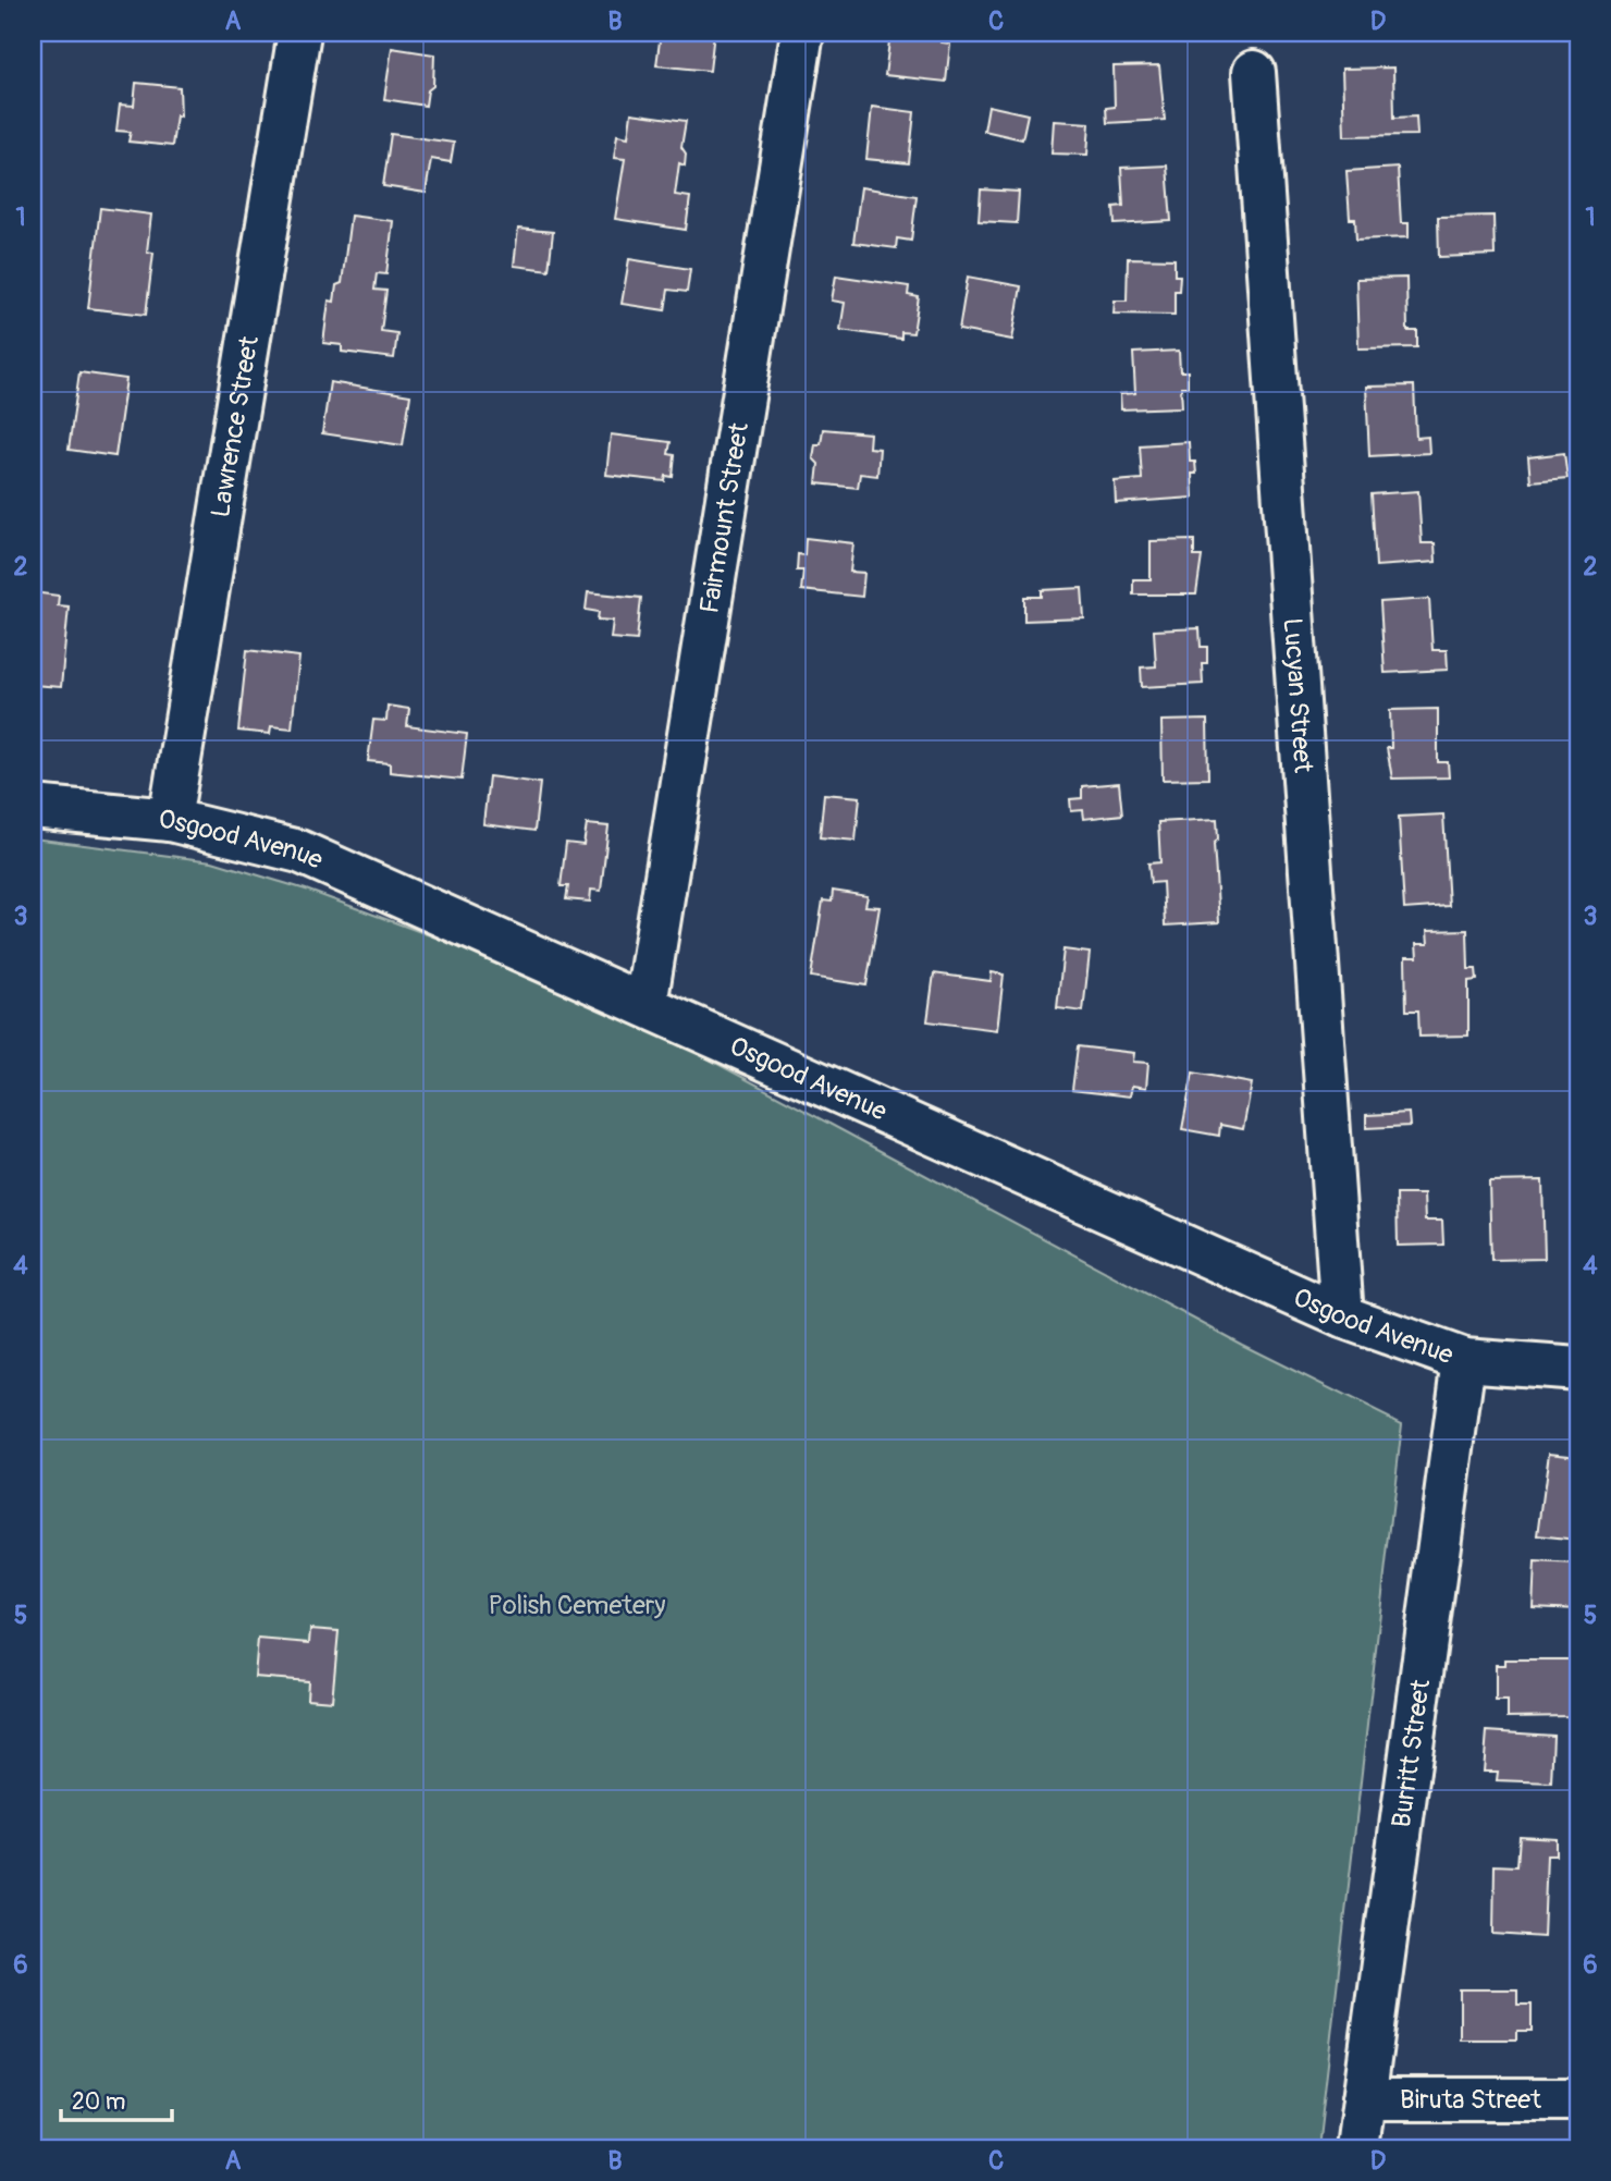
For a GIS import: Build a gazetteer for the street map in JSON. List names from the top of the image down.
{
  "streets": {
    "street": [
      "Lawrence Street",
      "Fairmount Street",
      "Lucyan Street",
      "Osgood Avenue",
      "Burritt Street",
      "Biruta Street"
    ]
  },
  "crossings": [
    ["Lawrence Street", "Osgood Avenue"],
    ["Fairmount Street", "Osgood Avenue"],
    ["Lucyan Street", "Osgood Avenue"],
    ["Osgood Avenue", "Burritt Street"],
    ["Burritt Street", "Biruta Street"]
  ],
  "parks": ["Polish Cemetery"],
  "scale_bar": "20 m",
  "grid": {
    "columns": [
      "A",
      "B",
      "C",
      "D"
    ],
    "rows": [
      "1",
      "2",
      "3",
      "4",
      "5",
      "6"
    ]
  }
}
